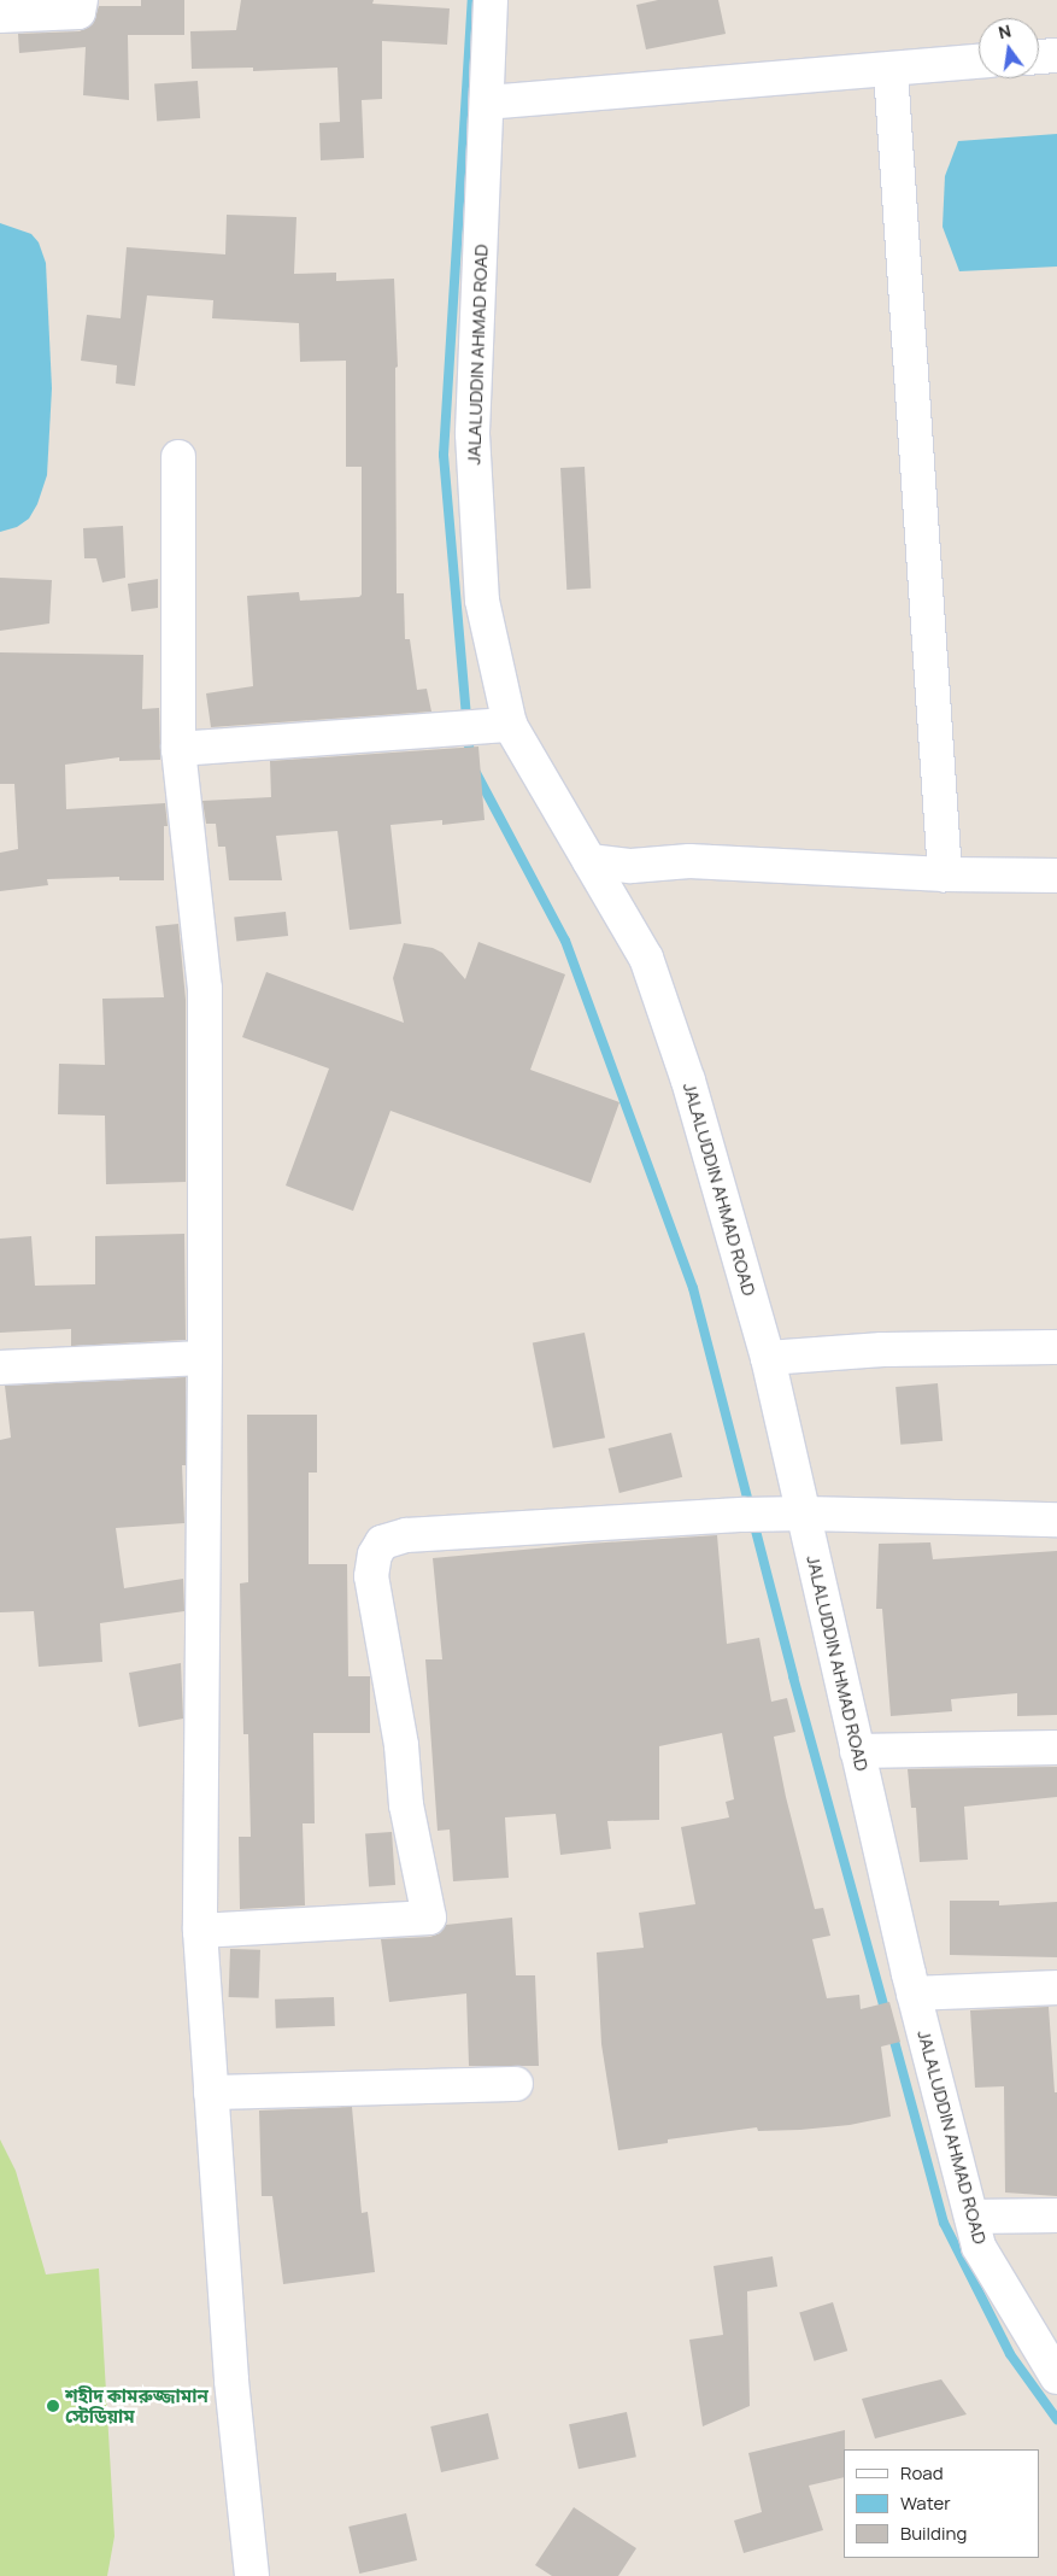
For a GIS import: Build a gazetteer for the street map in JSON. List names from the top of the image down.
{
  "streets": {
    "street": ["JALALUDDIN AHMAD ROAD"]
  },
  "places": ["শহীদ কামরুজ্জামান স্টেডিয়াম"],
  "legend": ["Road", "Water", "Building"],
  "north": "top"
}
